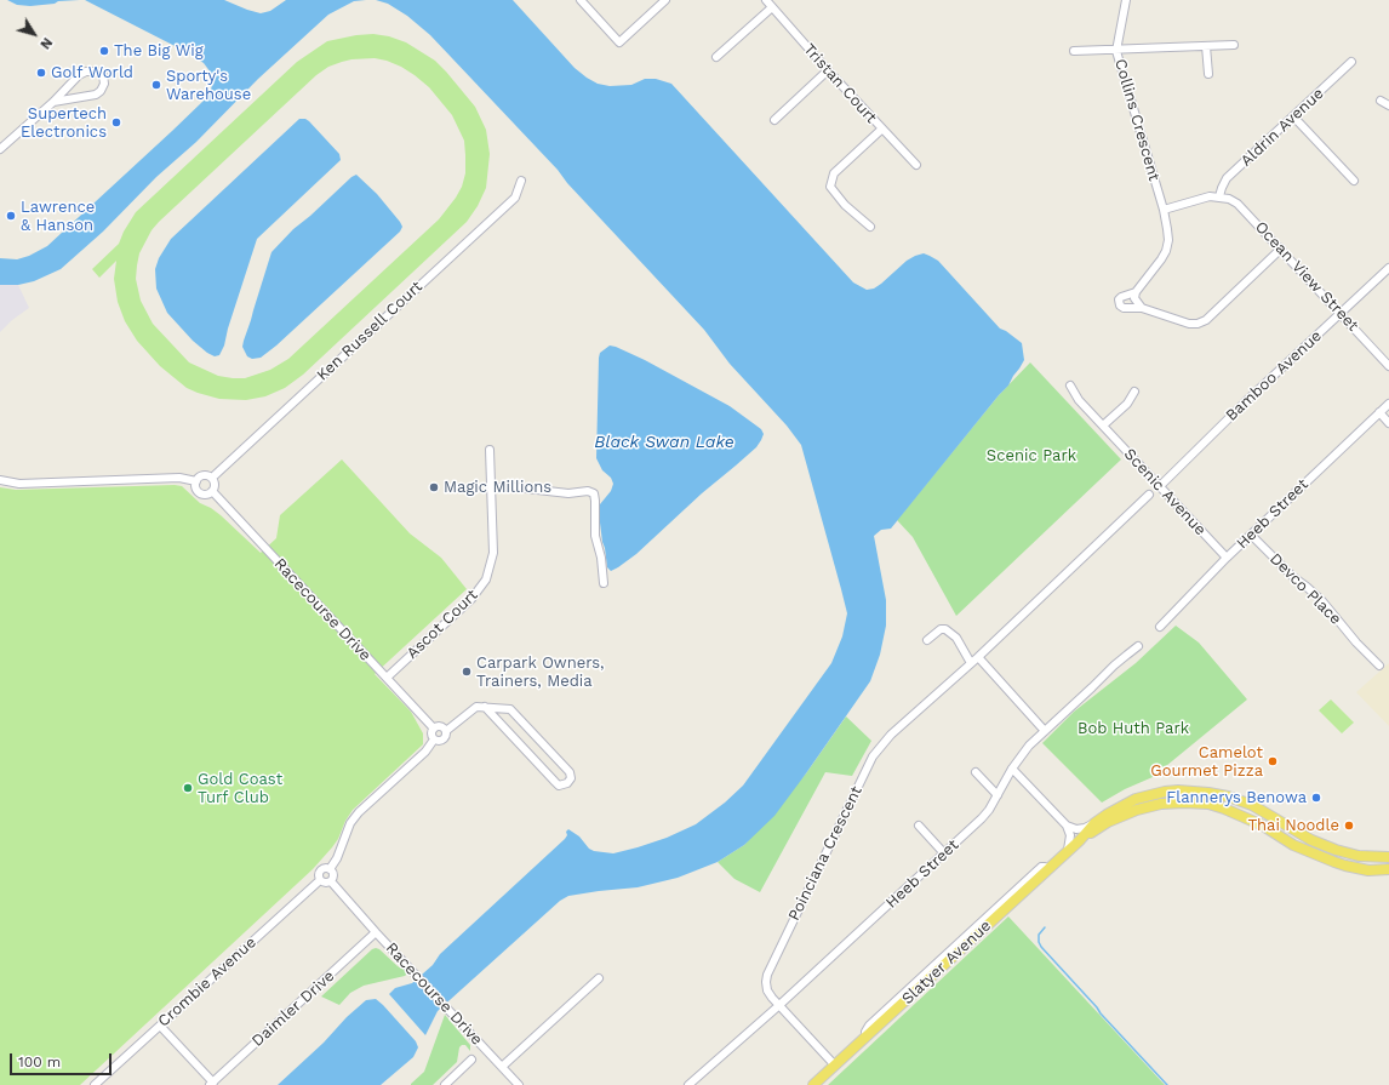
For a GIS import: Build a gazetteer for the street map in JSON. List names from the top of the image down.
{
  "streets": {
    "main road": ["Slatyer Avenue"],
    "street": [
      "Tristan Court",
      "Collins Crescent",
      "Aldrin Avenue",
      "Ocean View Street",
      "Ken Russell Court",
      "Bamboo Avenue",
      "Scenic Avenue",
      "Heeb Street",
      "Devco Place",
      "Racecourse Drive",
      "Ascot Court",
      "Poinciana Crescent",
      "Crombie Avenue",
      "Daimler Drive"
    ]
  },
  "crossings": [
    ["Collins Crescent", "Ocean View Street"],
    ["Aldrin Avenue", "Ocean View Street"],
    ["Ocean View Street", "Bamboo Avenue"],
    ["Ken Russell Court", "Racecourse Drive"],
    ["Bamboo Avenue", "Scenic Avenue"],
    ["Scenic Avenue", "Heeb Street"],
    ["Heeb Street", "Devco Place"],
    ["Heeb Street", "Poinciana Crescent"],
    ["Racecourse Drive", "Ascot Court"],
    ["Racecourse Drive", "Crombie Avenue"],
    ["Racecourse Drive", "Daimler Drive"],
    ["Poinciana Crescent", "Slatyer Avenue"]
  ],
  "water": ["Black Swan Lake"],
  "parks": ["Scenic Park", "Bob Huth Park"],
  "places": [
    "The Big Wig",
    "Golf World",
    "Sporty's Warehouse",
    "Supertech Electronics",
    "Lawrence & Hanson",
    "Magic Millions",
    "Carpark Owners, Trainers, Media",
    "Camelot Gourmet Pizza",
    "Gold Coast Turf Club",
    "Flannerys Benowa",
    "Thai Noodle"
  ],
  "scale_bar": "100 m",
  "north": "bottom right"
}
